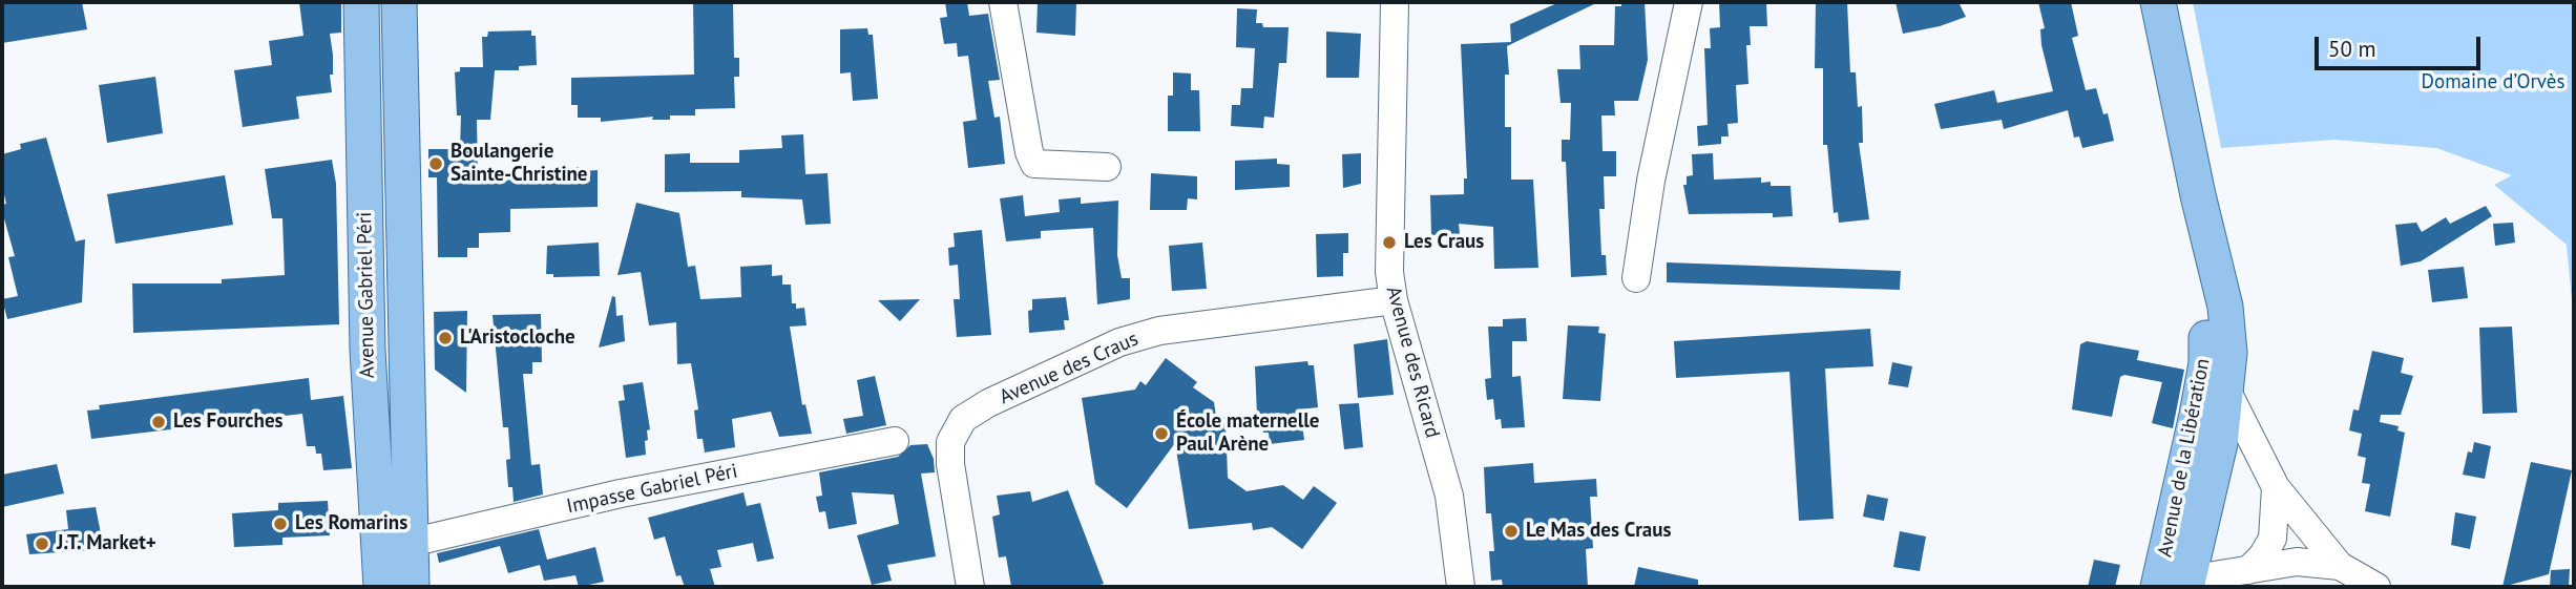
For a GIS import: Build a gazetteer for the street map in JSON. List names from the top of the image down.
{
  "streets": {
    "main road": ["Avenue Gabriel Péri", "Avenue de la Libération"],
    "street": ["Avenue des Ricard", "Avenue des Craus", "Impasse Gabriel Péri"]
  },
  "crossings": [
    ["Avenue Gabriel Péri", "Impasse Gabriel Péri"],
    ["Avenue des Ricard", "Avenue des Craus"]
  ],
  "parks": ["Domaine d’Orvès"],
  "places": [
    "Boulangerie Sainte-Christine",
    "Les Craus",
    "L'Aristocloche",
    "Les Fourches",
    "École maternelle Paul Arène",
    "Les Romarins",
    "Le Mas des Craus",
    "J.T. Market+"
  ],
  "scale_bar": "50 m"
}
